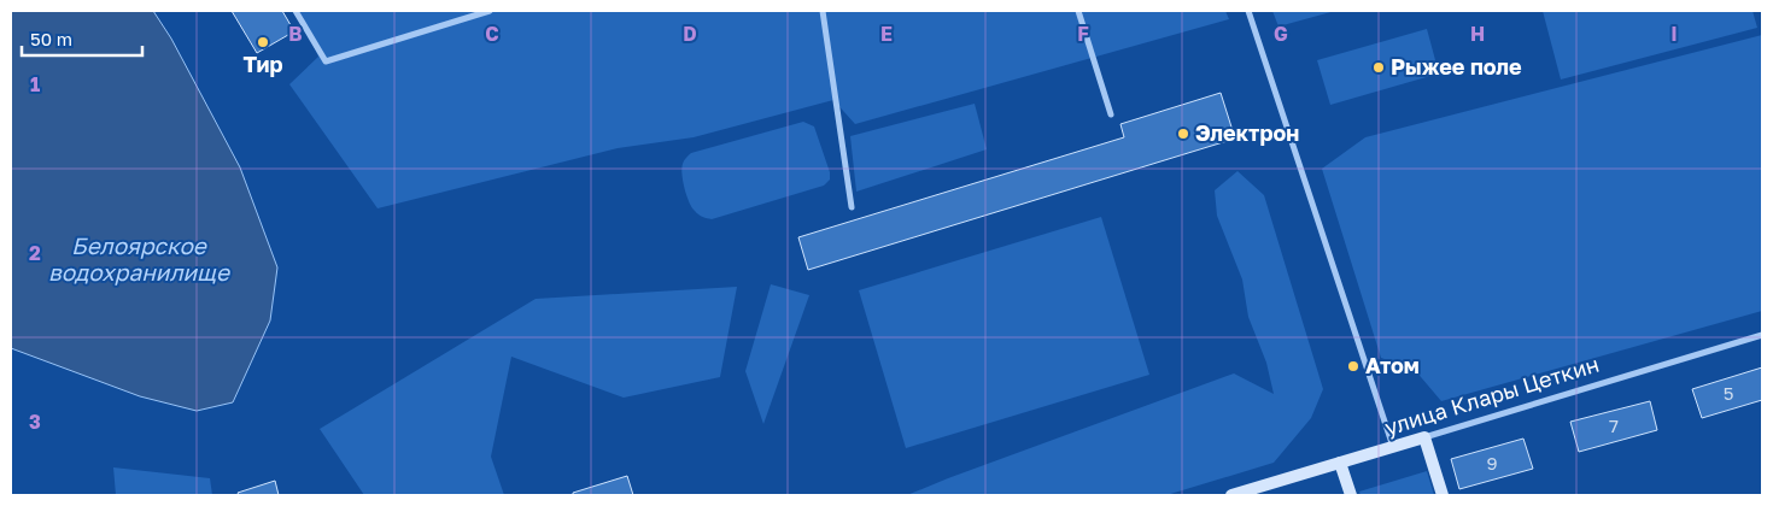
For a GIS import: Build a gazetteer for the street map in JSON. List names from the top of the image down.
{
  "streets": {
    "street": ["улица Клары Цеткин"]
  },
  "water": ["Белоярское водохранилище"],
  "places": [
    "Тир",
    "Рыжее поле",
    "Электрон",
    "Атом"
  ],
  "house_numbers": ["5", "7", "9"],
  "scale_bar": "50 m",
  "grid": {
    "columns": [
      "B",
      "C",
      "D",
      "E",
      "F",
      "G",
      "H",
      "I"
    ],
    "rows": ["1", "2", "3"]
  }
}
